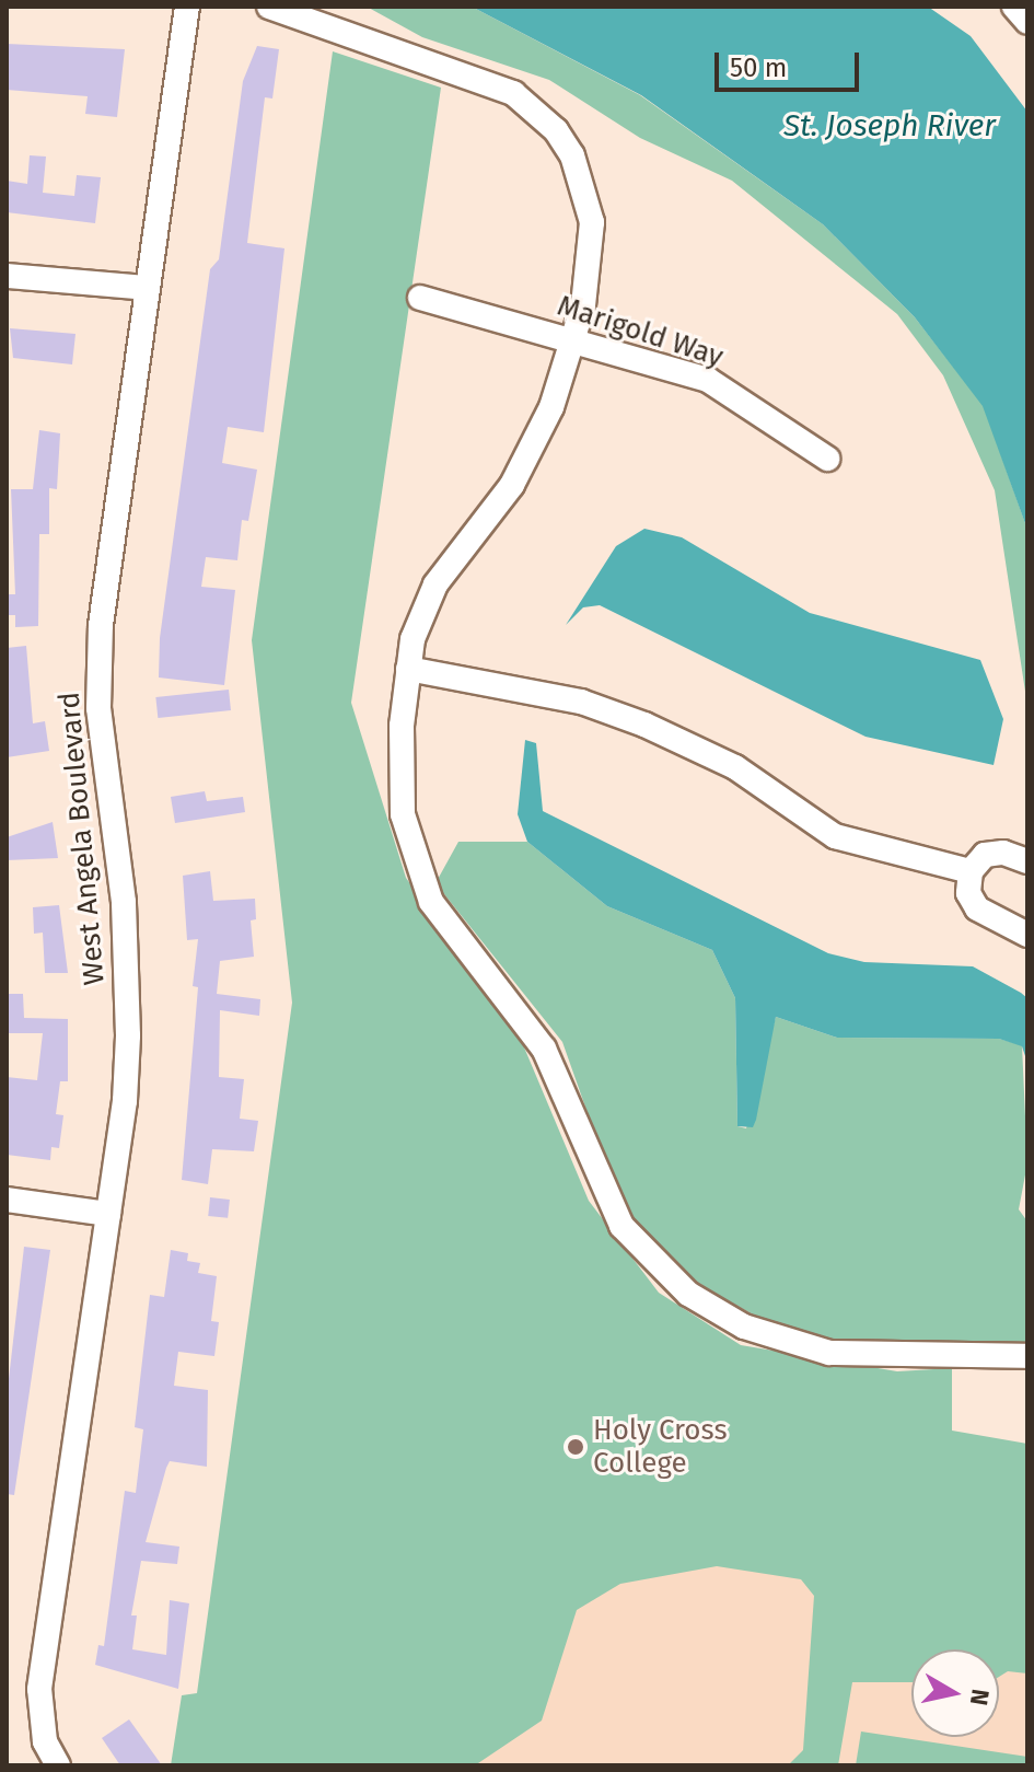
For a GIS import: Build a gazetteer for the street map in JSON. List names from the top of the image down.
{
  "streets": {
    "street": ["Marigold Way", "West Angela Boulevard"]
  },
  "water": ["St. Joseph River"],
  "places": ["Holy Cross College"],
  "scale_bar": "50 m",
  "north": "right"
}
